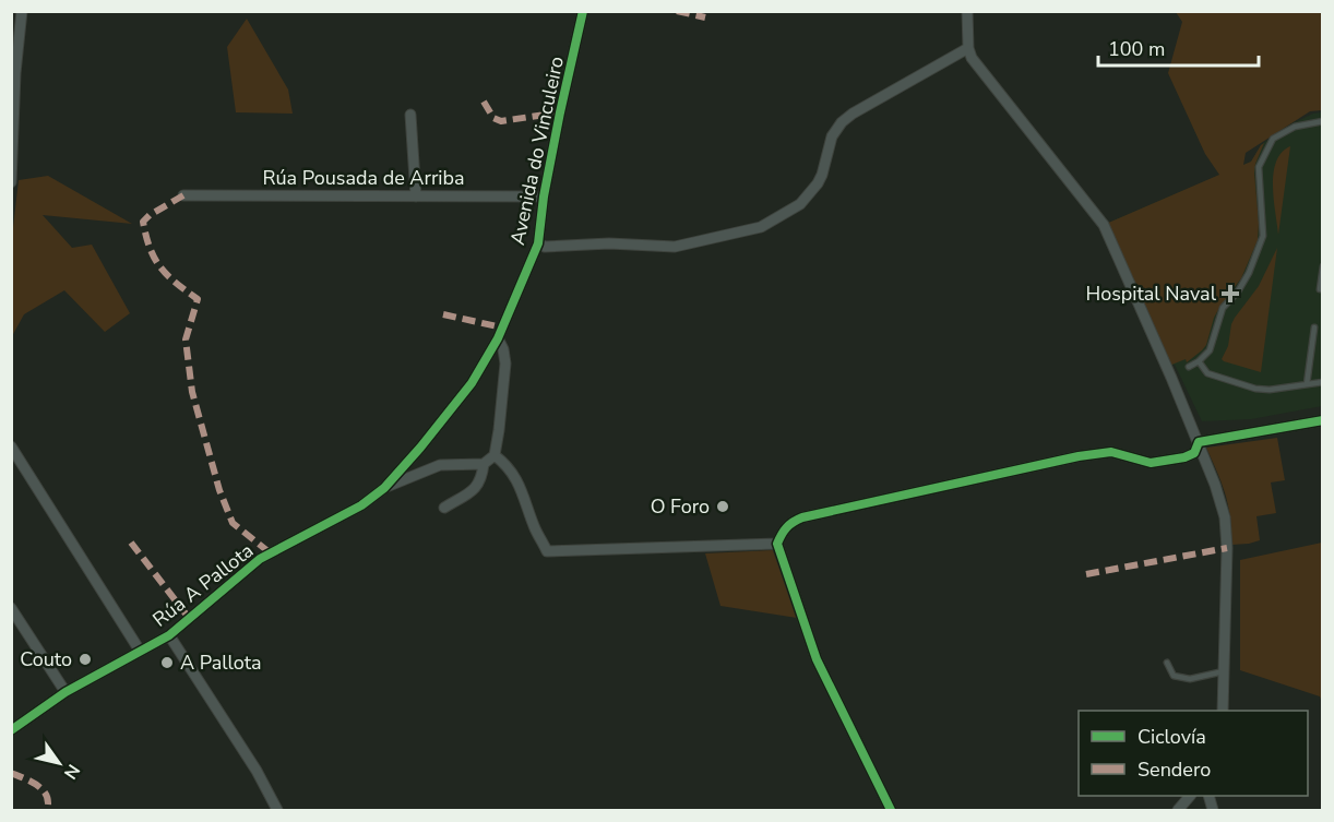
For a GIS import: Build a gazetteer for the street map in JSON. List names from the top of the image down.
{
  "streets": {
    "street": ["Avenida do Vinculeiro", "Rúa Pousada de Arriba", "Rúa A Pallota"]
  },
  "crossings": [
    ["Avenida do Vinculeiro", "Rúa Pousada de Arriba"],
    ["Avenida do Vinculeiro", "Rúa A Pallota"]
  ],
  "places": {
    "health": ["Hospital Naval"],
    "other": ["O Foro", "Couto", "A Pallota"]
  },
  "legend": ["Ciclovía", "Sendero"],
  "scale_bar": "100 m",
  "north": "bottom right"
}
